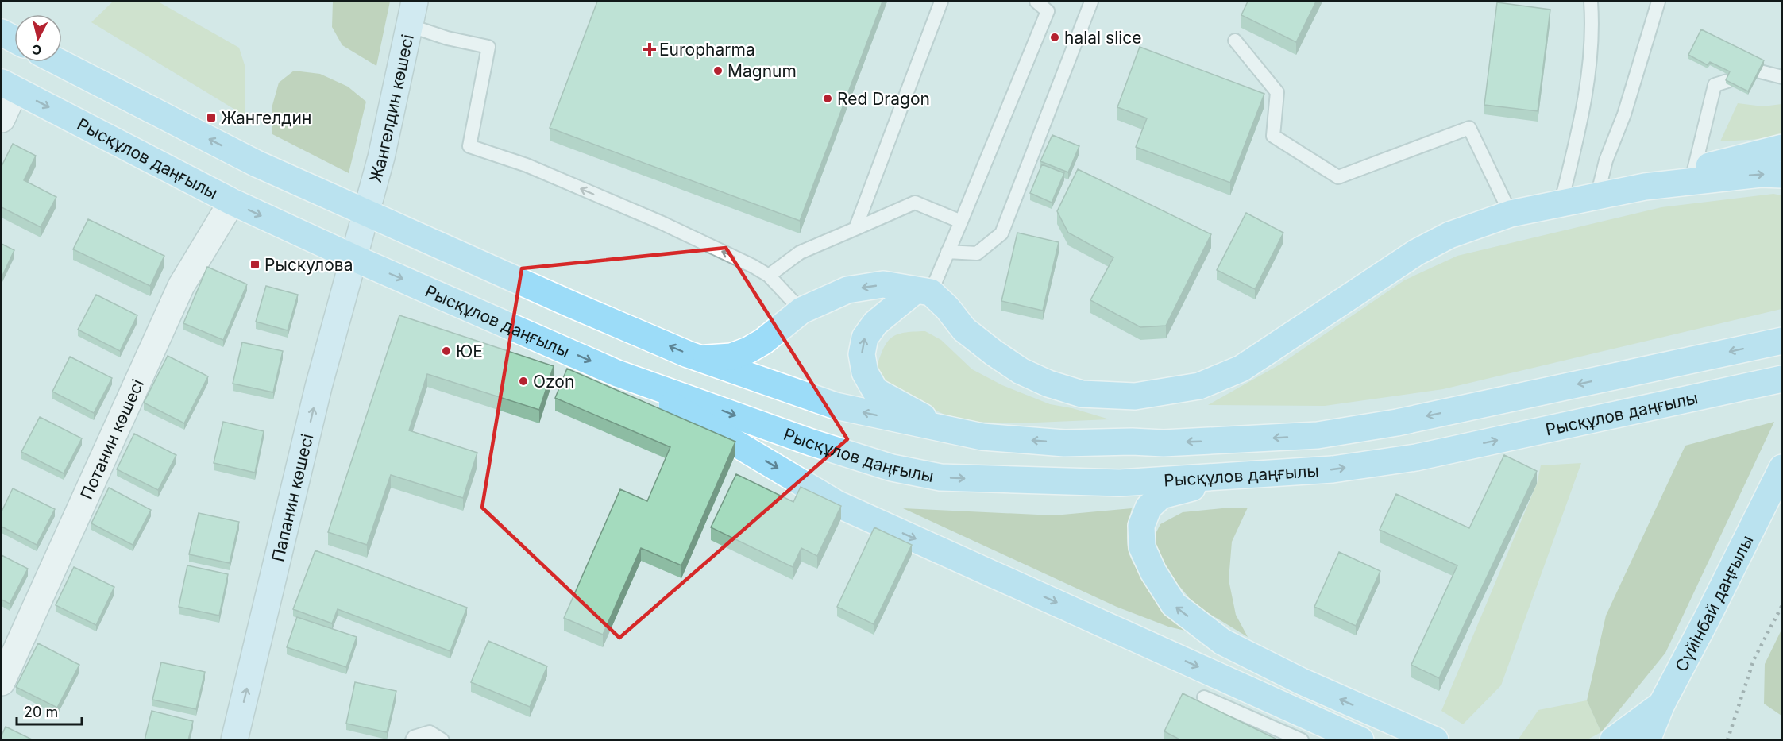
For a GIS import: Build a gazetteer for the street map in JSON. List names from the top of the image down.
{
  "streets": {
    "main road": [
      "Жангелдин көшесі",
      "Рысқұлов даңғылы",
      "Папанин көшесі",
      "Сүйінбай даңғылы"
    ],
    "street": ["Потанин көшесі"]
  },
  "crossings": [
    ["Жангелдин көшесі", "Рысқұлов даңғылы"],
    ["Жангелдин көшесі", "Папанин көшесі"],
    ["Рысқұлов даңғылы", "Потанин көшесі"],
    ["Рысқұлов даңғылы", "Папанин көшесі"]
  ],
  "one_way": ["Папанин көшесі"],
  "places": {
    "other": [
      "halal slice",
      "Magnum",
      "Red Dragon",
      "ЮЕ",
      "Ozon"
    ],
    "health": ["Europharma"],
    "transit": ["Жангелдин", "Рыскулова"]
  },
  "scale_bar": "20 m",
  "north": "bottom"
}
